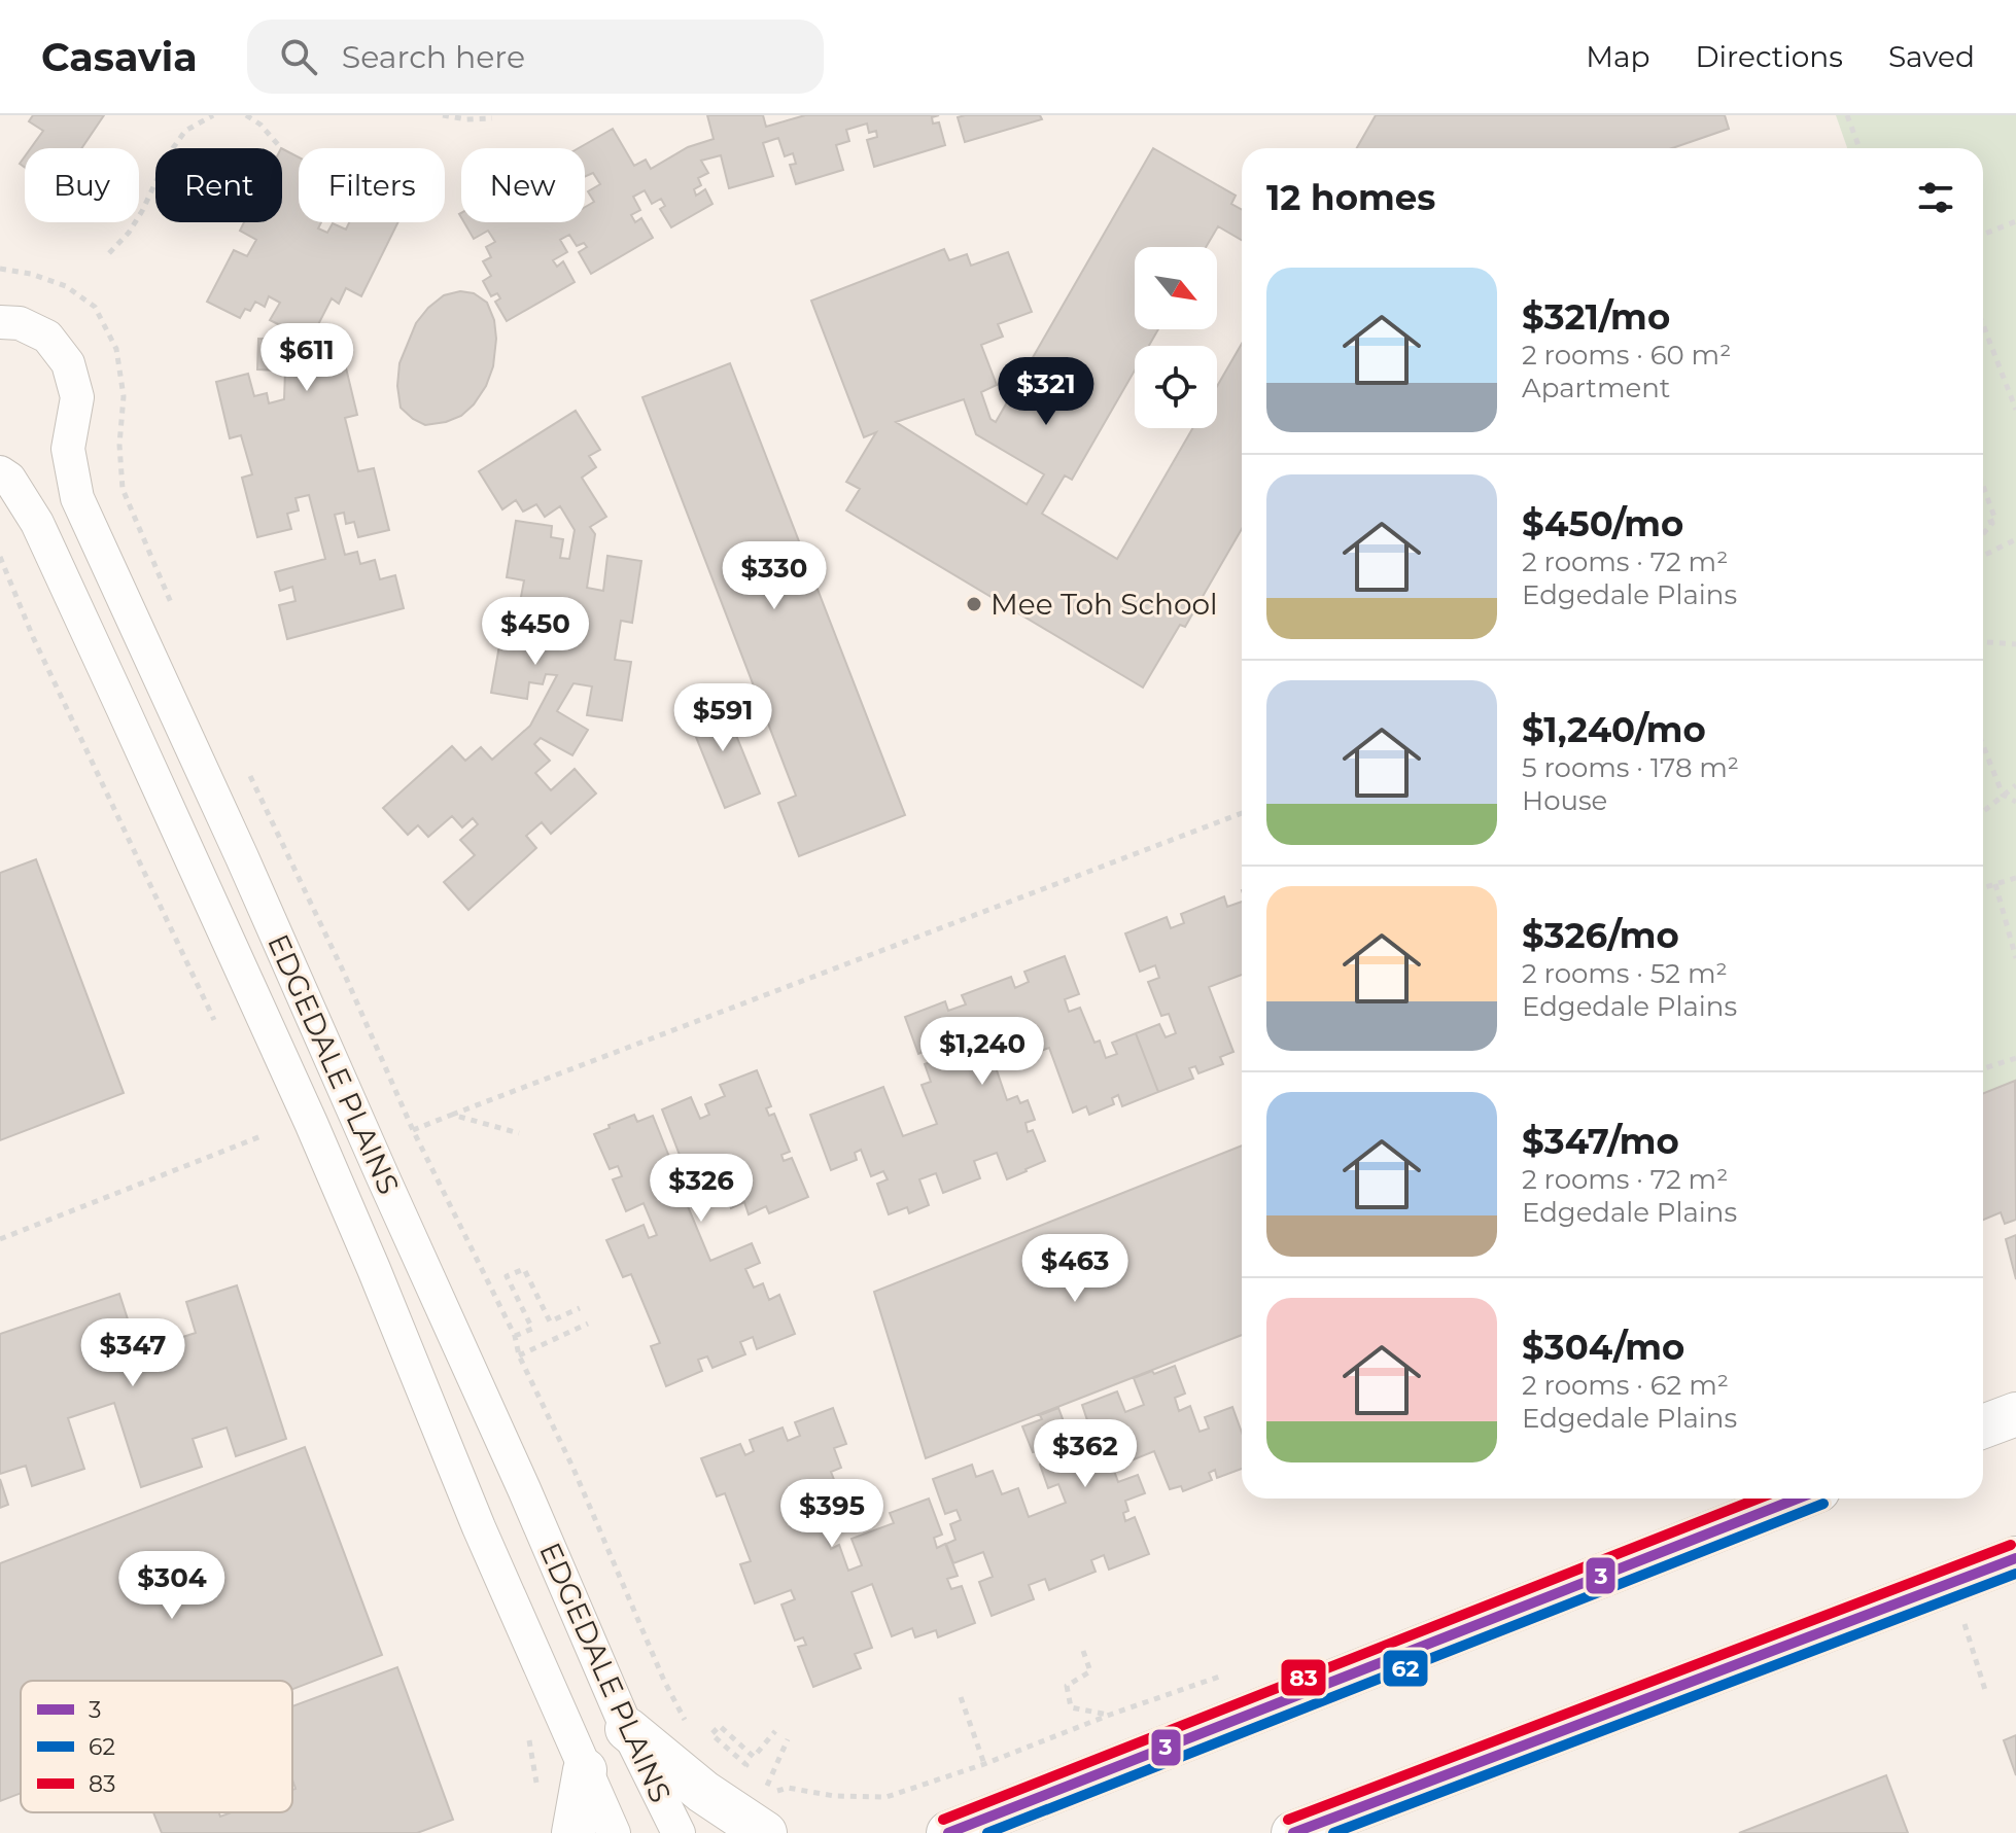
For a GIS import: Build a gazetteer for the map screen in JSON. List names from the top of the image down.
{
  "streets": {
    "street": ["EDGEDALE PLAINS"]
  },
  "places": ["Mee Toh School"],
  "lines": ["transit line 3", "transit line 83", "transit line 62"],
  "legend": ["3", "62", "83"],
  "north": "bottom right",
  "page": {
    "header": "Casavia",
    "search": "Search here",
    "nav": ["Map", "Directions", "Saved"],
    "chip": [
      "Buy",
      "Rent",
      "Filters",
      "New"
    ],
    "heading": "12 homes",
    "list": [
      {
        "name": "$321/mo",
        "note": "2 rooms · 60 m² · Apartment"
      },
      {
        "name": "$450/mo",
        "note": "2 rooms · 72 m² · Edgedale Plains"
      },
      {
        "name": "$1,240/mo",
        "note": "5 rooms · 178 m² · House"
      },
      {
        "name": "$326/mo",
        "note": "2 rooms · 52 m² · Edgedale Plains"
      },
      {
        "name": "$347/mo",
        "note": "2 rooms · 72 m² · Edgedale Plains"
      },
      {
        "name": "$304/mo",
        "note": "2 rooms · 62 m² · Edgedale Plains"
      }
    ],
    "price": [
      "$611",
      "$321",
      "$330",
      "$450",
      "$591",
      "$1,240",
      "$326",
      "$463",
      "$347",
      "$362",
      "$395",
      "$304"
    ]
  }
}
